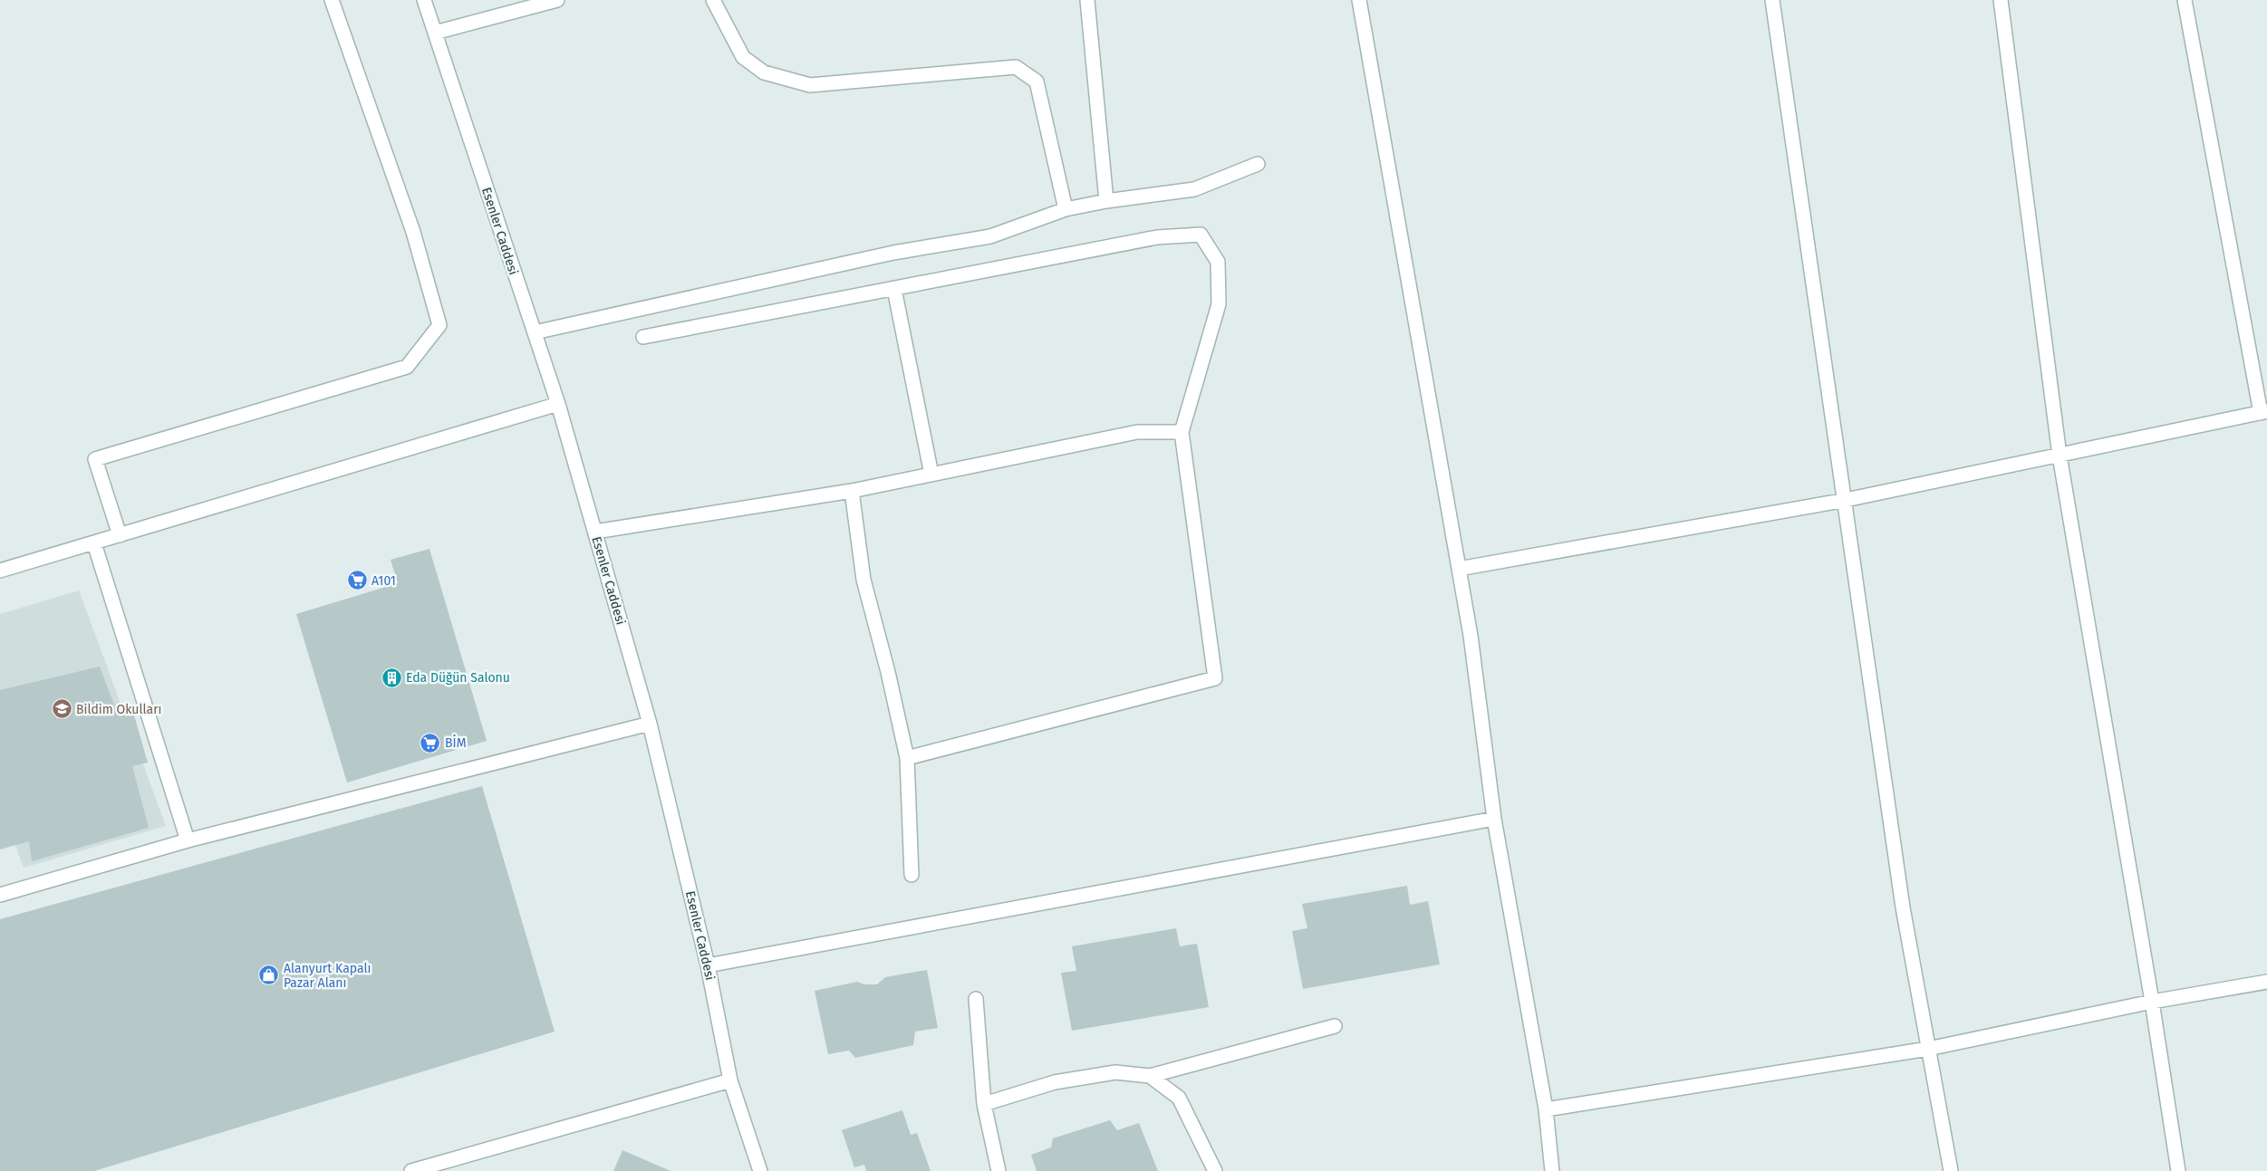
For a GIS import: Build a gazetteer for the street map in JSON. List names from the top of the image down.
{
  "streets": {
    "street": ["Esenler Caddesi"]
  },
  "places": {
    "supermarket": ["A101", "BİM"],
    "building": ["Eda Düğün Salonu"],
    "school or university": ["Bildim Okulları"],
    "shop": ["Alanyurt Kapalı Pazar Alanı"]
  }
}
